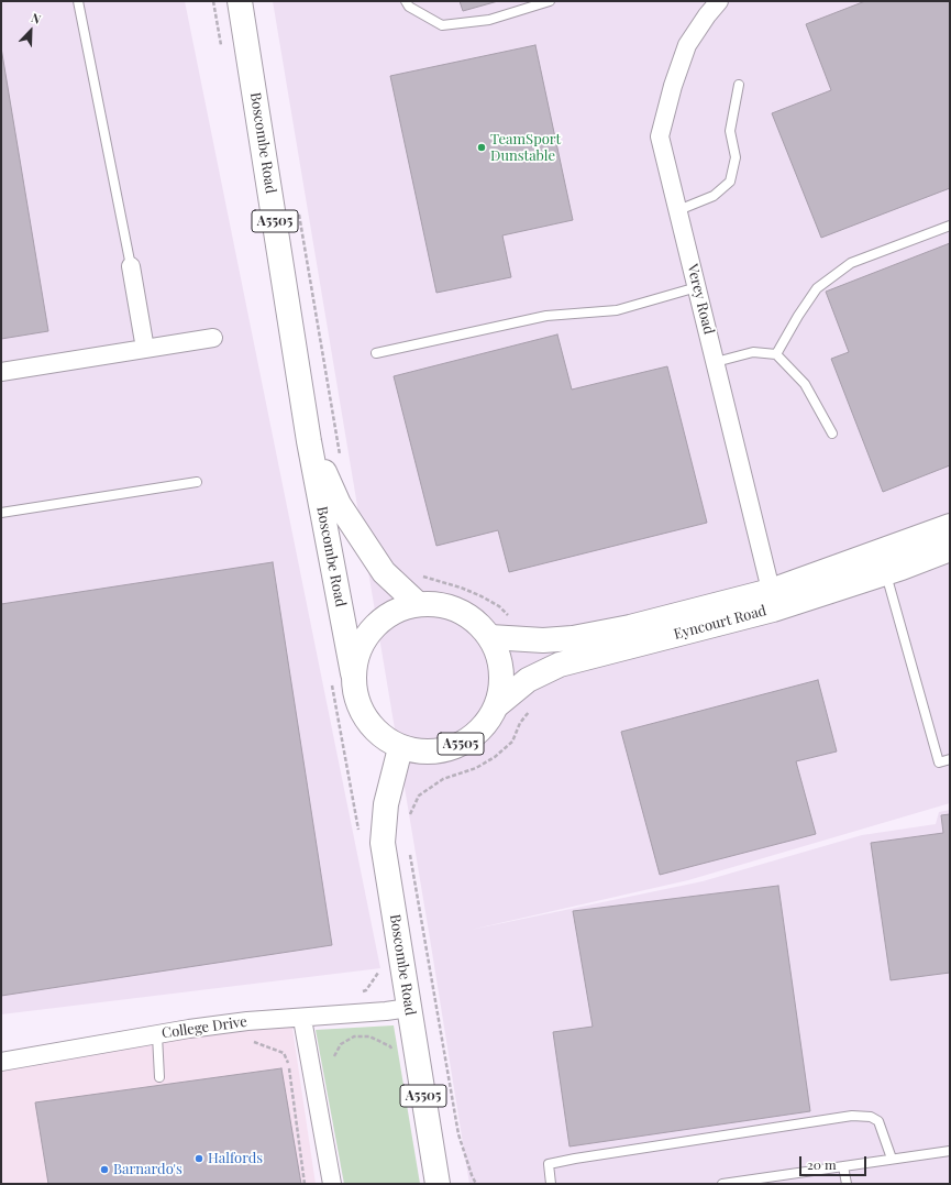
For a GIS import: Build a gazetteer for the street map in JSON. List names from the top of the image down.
{
  "streets": {
    "main road": ["Boscombe Road", "A5505", "Eyncourt Road"],
    "street": ["Verey Road", "College Drive"]
  },
  "crossings": [
    ["Boscombe Road", "A5505"],
    ["Boscombe Road", "Eyncourt Road"],
    ["Boscombe Road", "College Drive"],
    ["A5505", "Eyncourt Road"],
    ["Verey Road", "Eyncourt Road"]
  ],
  "places": ["TeamSport Dunstable", "Halfords", "Barnardo's"],
  "scale_bar": "20 m",
  "north": "top right"
}
